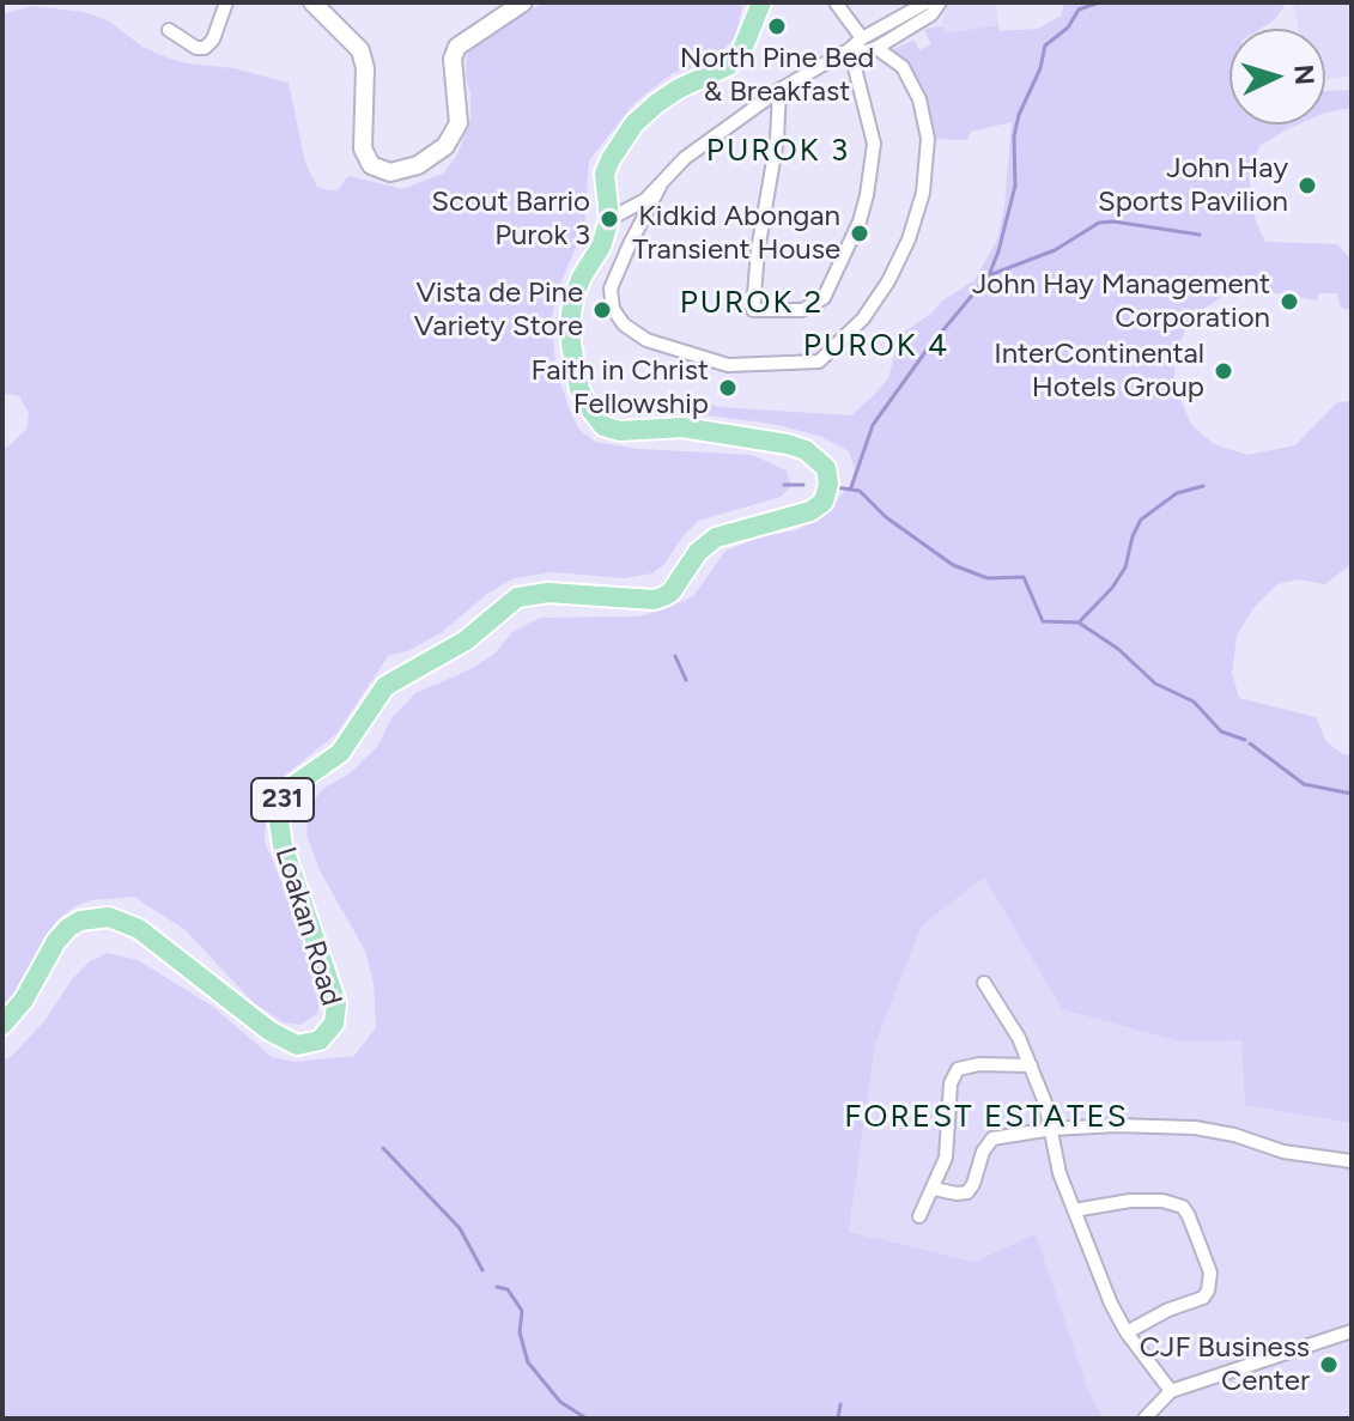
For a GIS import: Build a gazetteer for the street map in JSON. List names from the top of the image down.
{
  "streets": {
    "main road": ["231", "Loakan Road"]
  },
  "districts": [
    "PUROK 3",
    "PUROK 2",
    "PUROK 4",
    "FOREST ESTATES"
  ],
  "places": [
    "North Pine Bed & Breakfast",
    "John Hay Sports Pavilion",
    "Scout Barrio Purok 3",
    "Kidkid Abongan Transient House",
    "John Hay Management Corporation",
    "Vista de Pine Variety Store",
    "InterContinental Hotels Group",
    "Faith in Christ Fellowship",
    "CJF Business Center"
  ],
  "north": "right"
}
